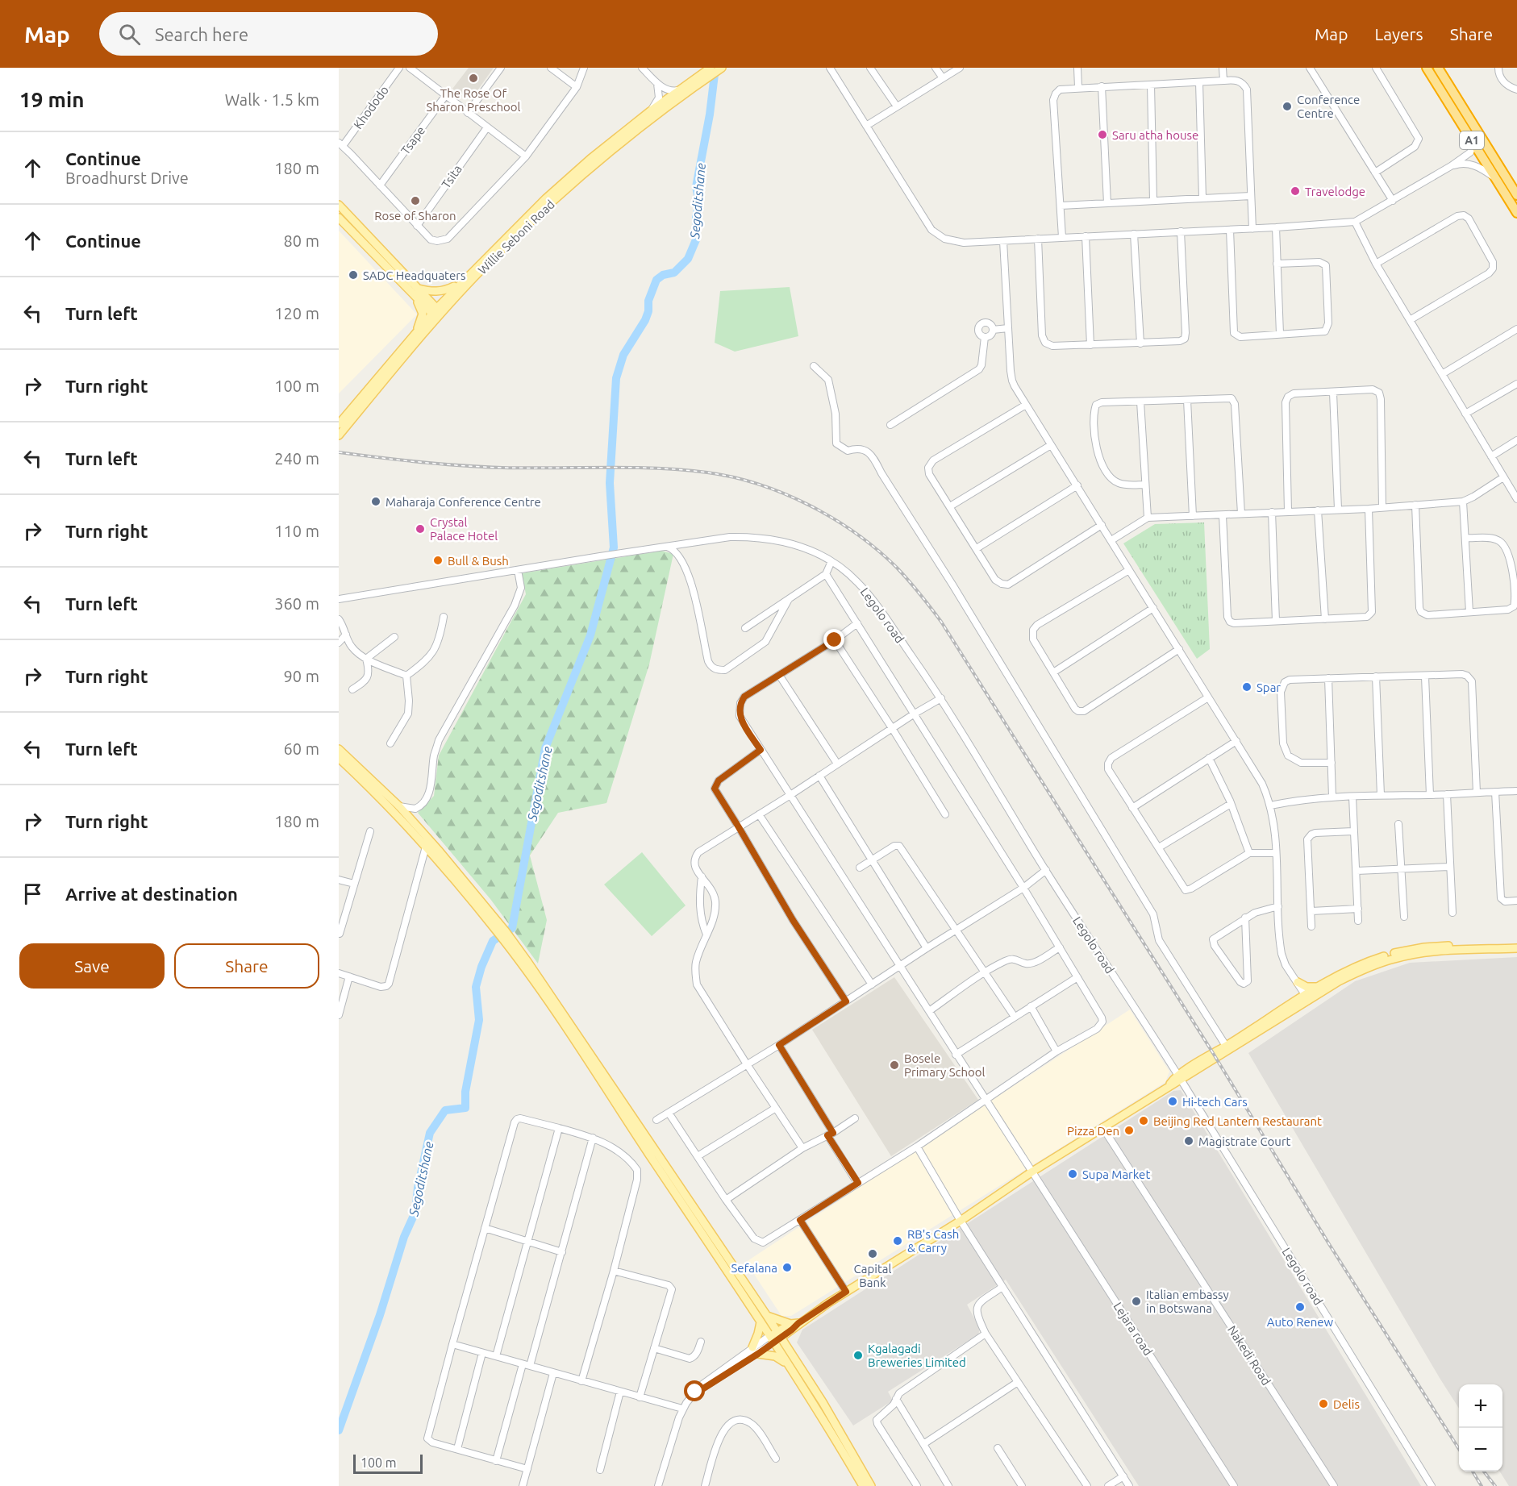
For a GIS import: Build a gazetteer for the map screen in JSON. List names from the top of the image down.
{
  "streets": {
    "highway": ["A1"],
    "main road": ["Willie Seboni Road"],
    "street": [
      "Khododo",
      "Tsape",
      "Tsita",
      "Legolo road",
      "Lejara road",
      "Nakedi Road"
    ]
  },
  "water": ["Segoditshane"],
  "places": [
    "The Rose Of Sharon Preschool",
    "Conference Centre",
    "Saru atha house",
    "Travelodge",
    "Rose of Sharon",
    "SADC Headquaters",
    "Maharaja Conference Centre",
    "Crystal Palace Hotel",
    "Bull & Bush",
    "Spar",
    "Bosele Primary School",
    "Hi-tech Cars",
    "Beijing Red Lantern Restaurant",
    "Pizza Den",
    "Magistrate Court",
    "Supa Market",
    "RB's Cash & Carry",
    "Capital Bank",
    "Sefalana",
    "Italian embassy in Botswana",
    "Auto Renew",
    "Kgalagadi Breweries Limited",
    "Delis"
  ],
  "scale_bar": "100 m",
  "page": {
    "header": "Map",
    "search": "Search here",
    "nav": ["Map", "Layers", "Share"],
    "heading": ["19 min", "Walk · 1.5 km"],
    "list": [
      ["Continue", "Broadhurst Drive", "180 m"],
      ["Continue", "80 m"],
      ["Turn left", "120 m"],
      ["Turn right", "100 m"],
      ["Turn left", "240 m"],
      ["Turn right", "110 m"],
      ["Turn left", "360 m"],
      ["Turn right", "90 m"],
      ["Turn left", "60 m"],
      ["Turn right", "180 m"],
      "Arrive at destination"
    ],
    "buttons": ["Save", "Share"],
    "map_buttons": ["+", "−"],
    "scale": "100 m"
  }
}
